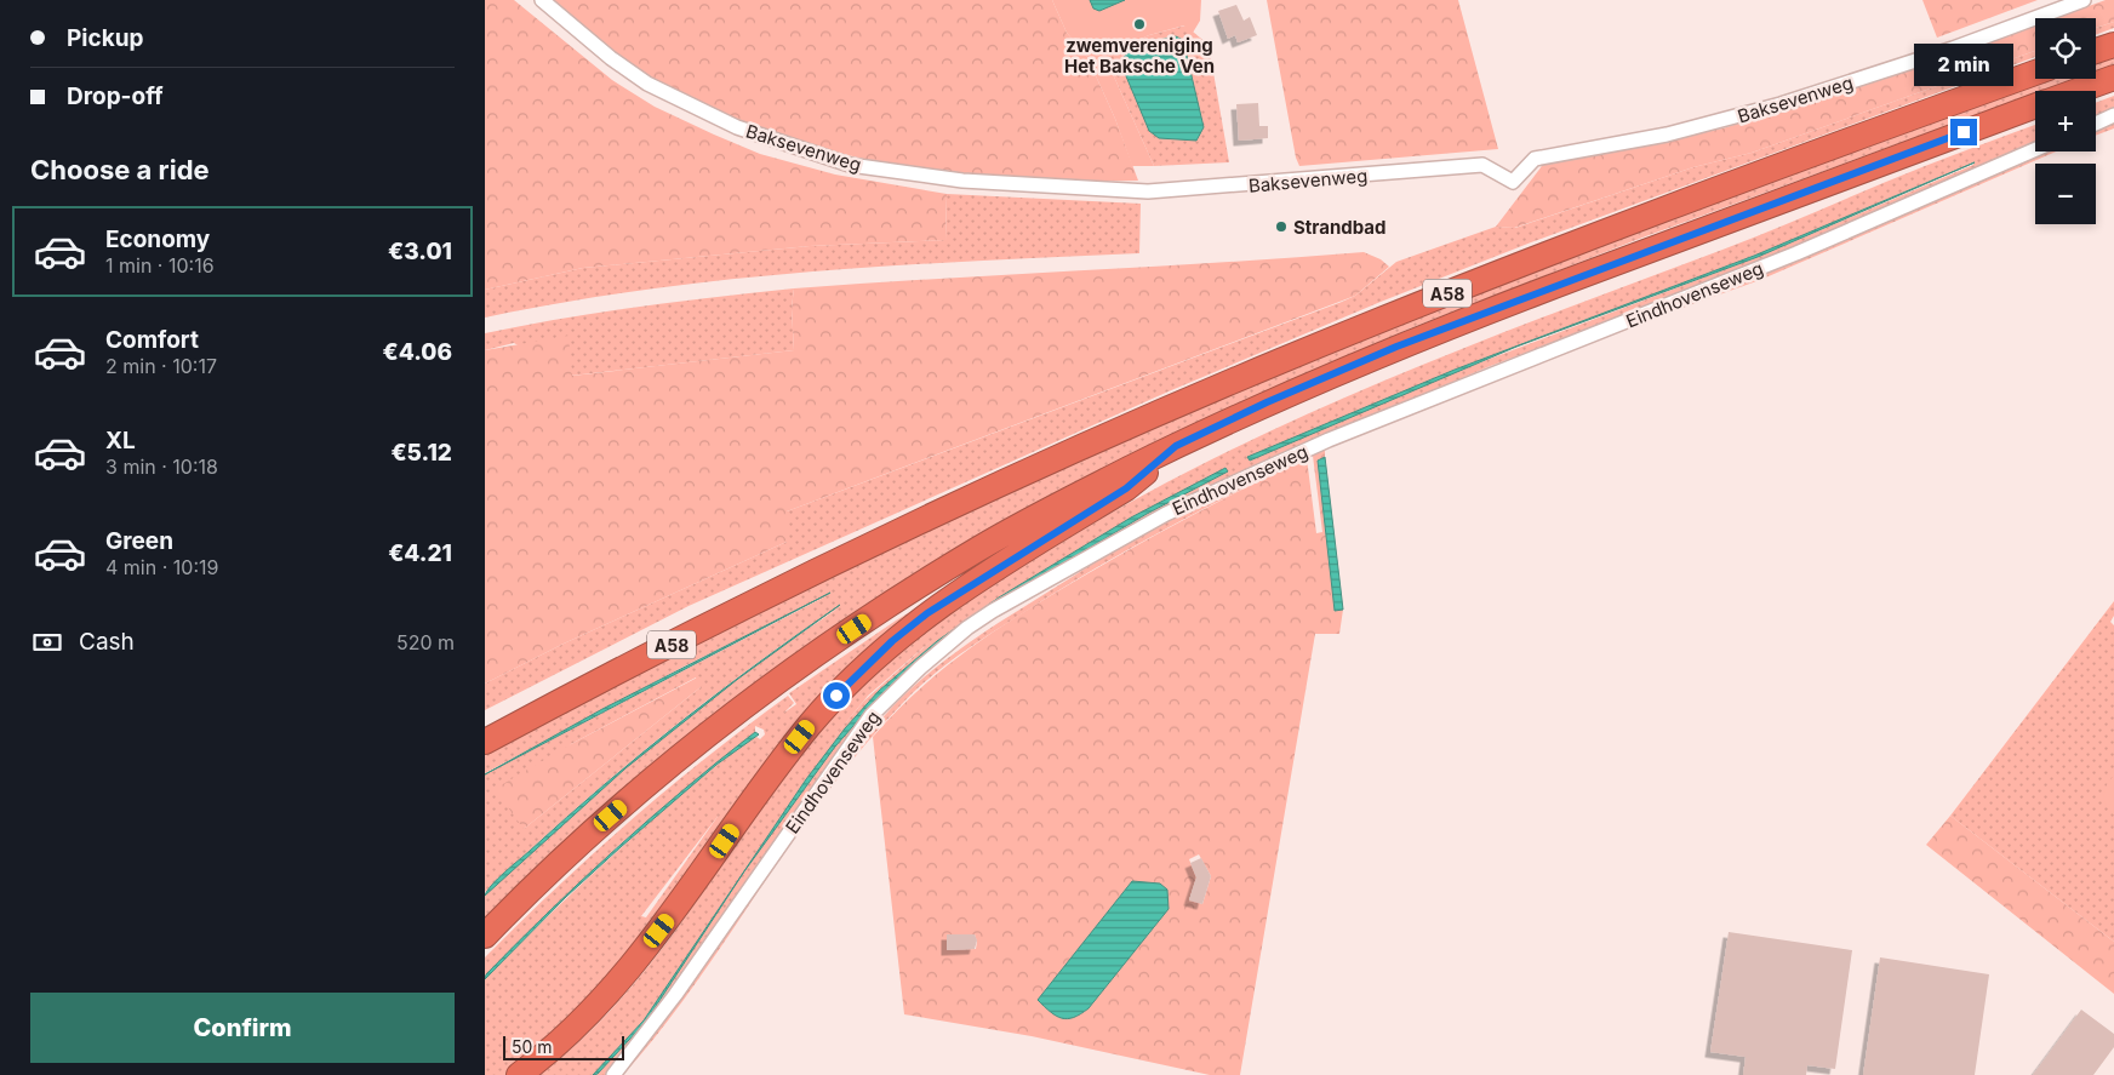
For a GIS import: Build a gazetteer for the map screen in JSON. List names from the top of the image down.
{
  "streets": {
    "highway": ["A58"],
    "street": ["Baksevenweg", "Eindhovenseweg"]
  },
  "places": ["zwemvereniging Het Baksche Ven", "Strandbad"],
  "scale_bar": "50 m",
  "page": {
    "banner": ["Pickup", "Drop-off"],
    "map_buttons": ["+", "−"],
    "bubble": "2 min",
    "heading": "Choose a ride",
    "list": [
      {
        "name": "Economy",
        "note": "1 min · 10:16",
        "value": "€3.01"
      },
      {
        "name": "Comfort",
        "note": "2 min · 10:17",
        "value": "€4.06"
      },
      {
        "name": "XL",
        "note": "3 min · 10:18",
        "value": "€5.12"
      },
      {
        "name": "Green",
        "note": "4 min · 10:19",
        "value": "€4.21"
      }
    ],
    "pay": ["Cash", "520 m"],
    "buttons": "Confirm",
    "scale": "50 m"
  }
}
